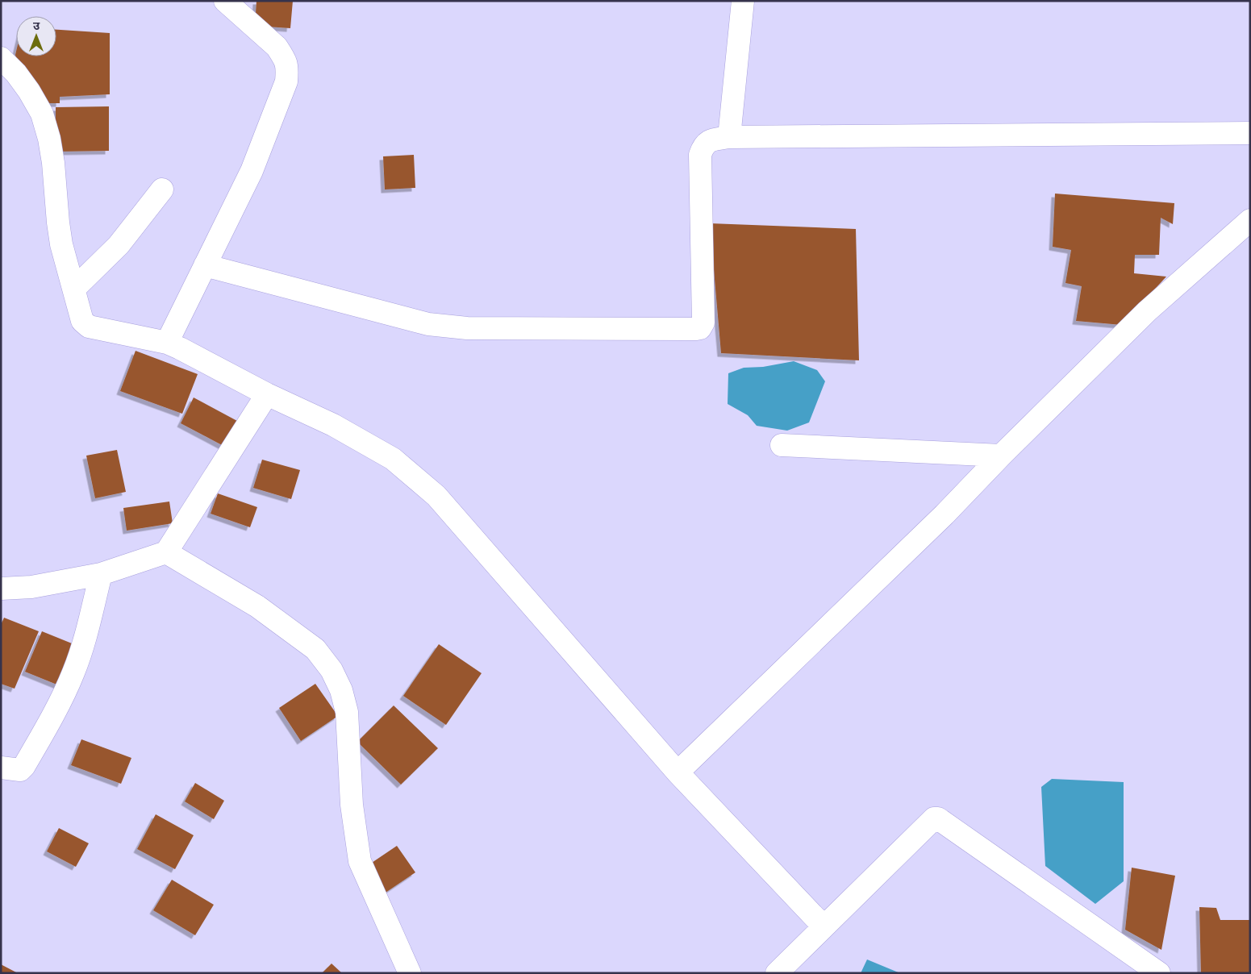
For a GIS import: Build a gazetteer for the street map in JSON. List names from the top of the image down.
{
  "north": "top"
}
